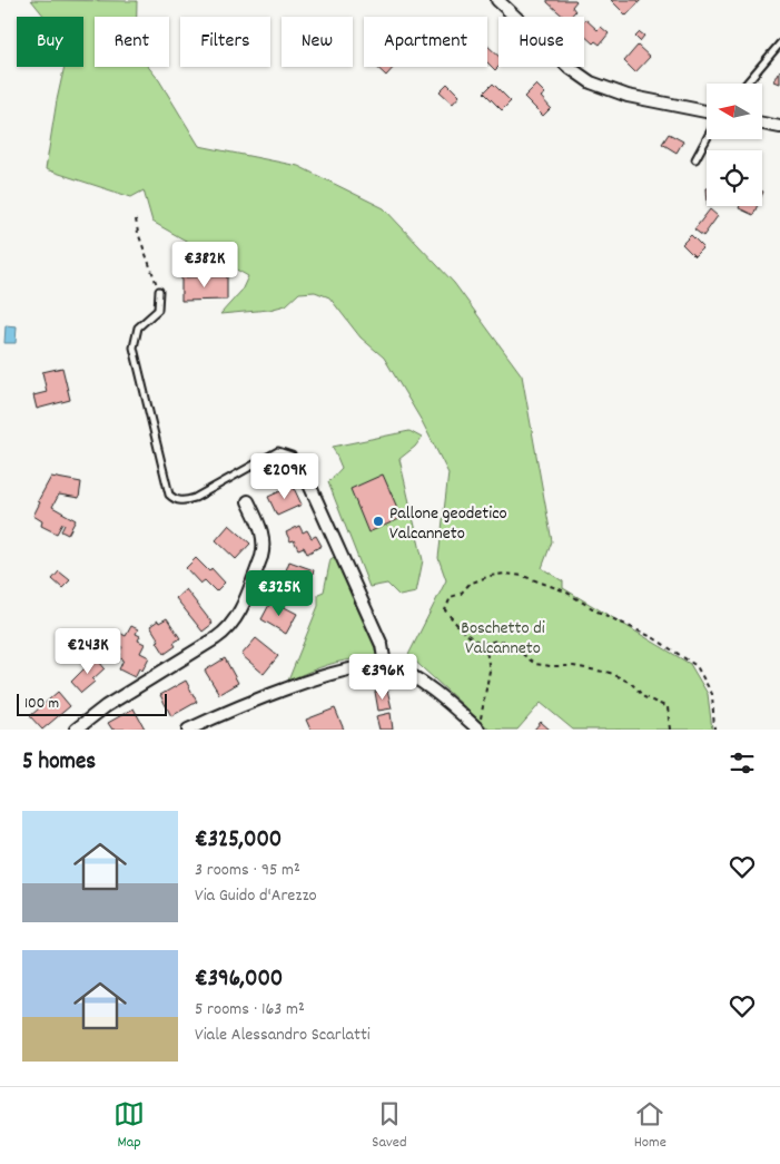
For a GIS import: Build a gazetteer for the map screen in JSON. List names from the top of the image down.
{
  "parks": ["Boschetto di Valcanneto"],
  "places": ["Pallone geodetico Valcanneto"],
  "scale_bar": "100 m",
  "north": "left",
  "page": {
    "chip": [
      "Buy",
      "Rent",
      "Filters",
      "New",
      "Apartment",
      "House"
    ],
    "price": [
      "€382K",
      "€209K",
      "€325K",
      "€243K",
      "€396K"
    ],
    "scale": "100 m",
    "heading": "5 homes",
    "list": [
      {
        "name": "€325,000",
        "note": "3 rooms · 95 m² · Via Guido d'Arezzo"
      },
      {
        "name": "€396,000",
        "note": "5 rooms · 163 m² · Viale Alessandro Scarlatti"
      }
    ],
    "tabs": ["Map", "Saved", "Home"]
  }
}
